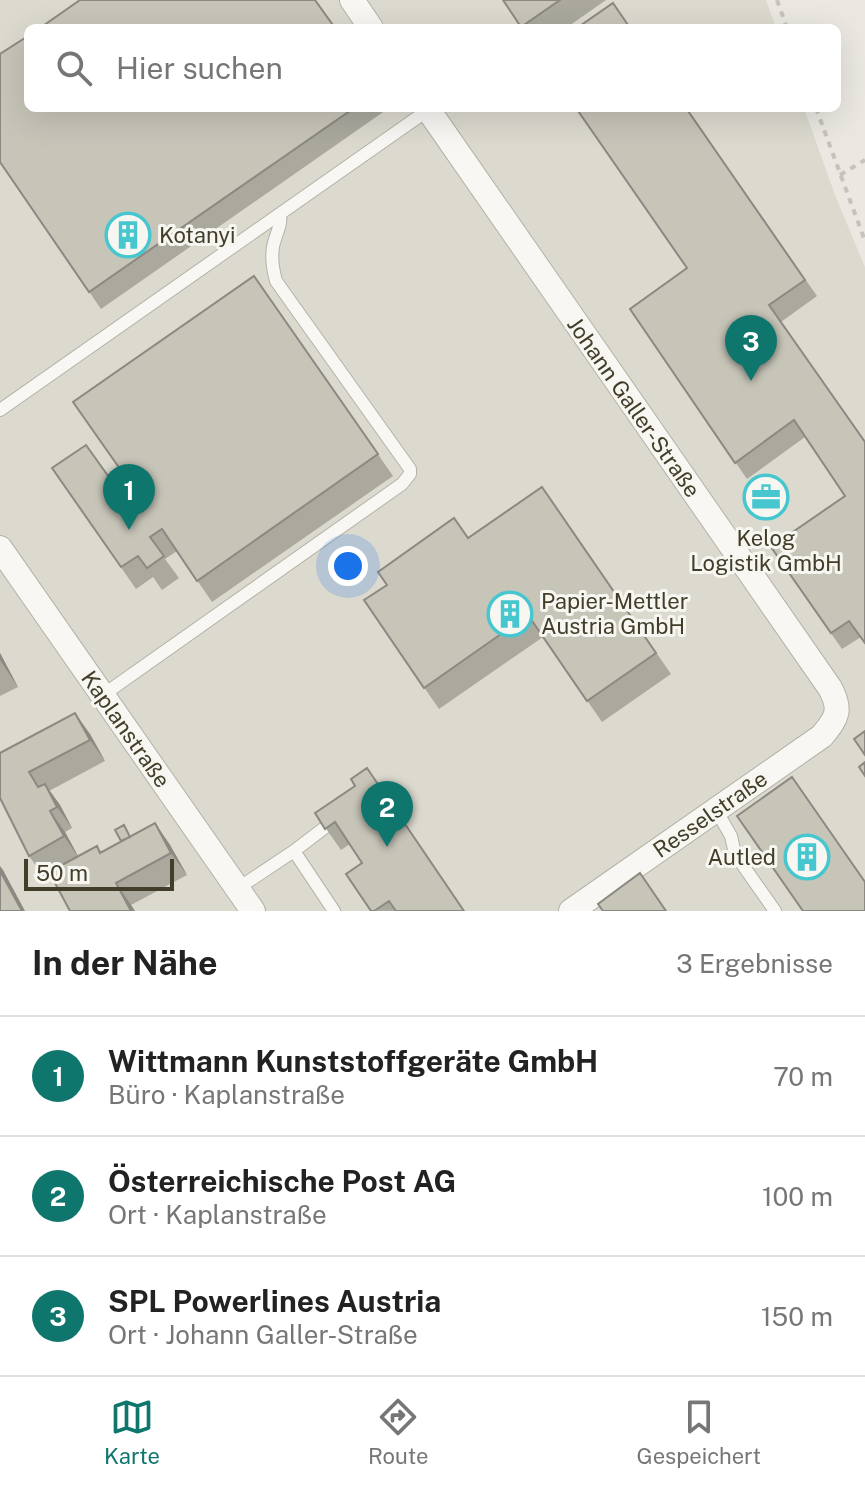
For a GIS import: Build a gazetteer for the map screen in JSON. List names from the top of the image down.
{
  "streets": {
    "street": ["Johann Galler-Straße", "Kaplanstraße", "Resselstraße"]
  },
  "crossings": [
    ["Johann Galler-Straße", "Resselstraße"]
  ],
  "places": {
    "building": ["Kotanyi", "Papier-Mettler Austria GmbH", "Autled"],
    "office": ["Kelog Logistik GmbH"]
  },
  "scale_bar": "50 m",
  "page": {
    "search": "Hier suchen",
    "pins": ["3", "1", "2"],
    "scale": "50 m",
    "heading": ["In der Nähe", "3 Ergebnisse"],
    "list": [
      {
        "mark": "1",
        "name": "Wittmann Kunststoffgeräte GmbH",
        "note": "Büro · Kaplanstraße",
        "value": "70 m"
      },
      {
        "mark": "2",
        "name": "Österreichische Post AG",
        "note": "Ort · Kaplanstraße",
        "value": "100 m"
      },
      {
        "mark": "3",
        "name": "SPL Powerlines Austria",
        "note": "Ort · Johann Galler-Straße",
        "value": "150 m"
      }
    ],
    "nav": ["Karte", "Route", "Gespeichert"]
  }
}
